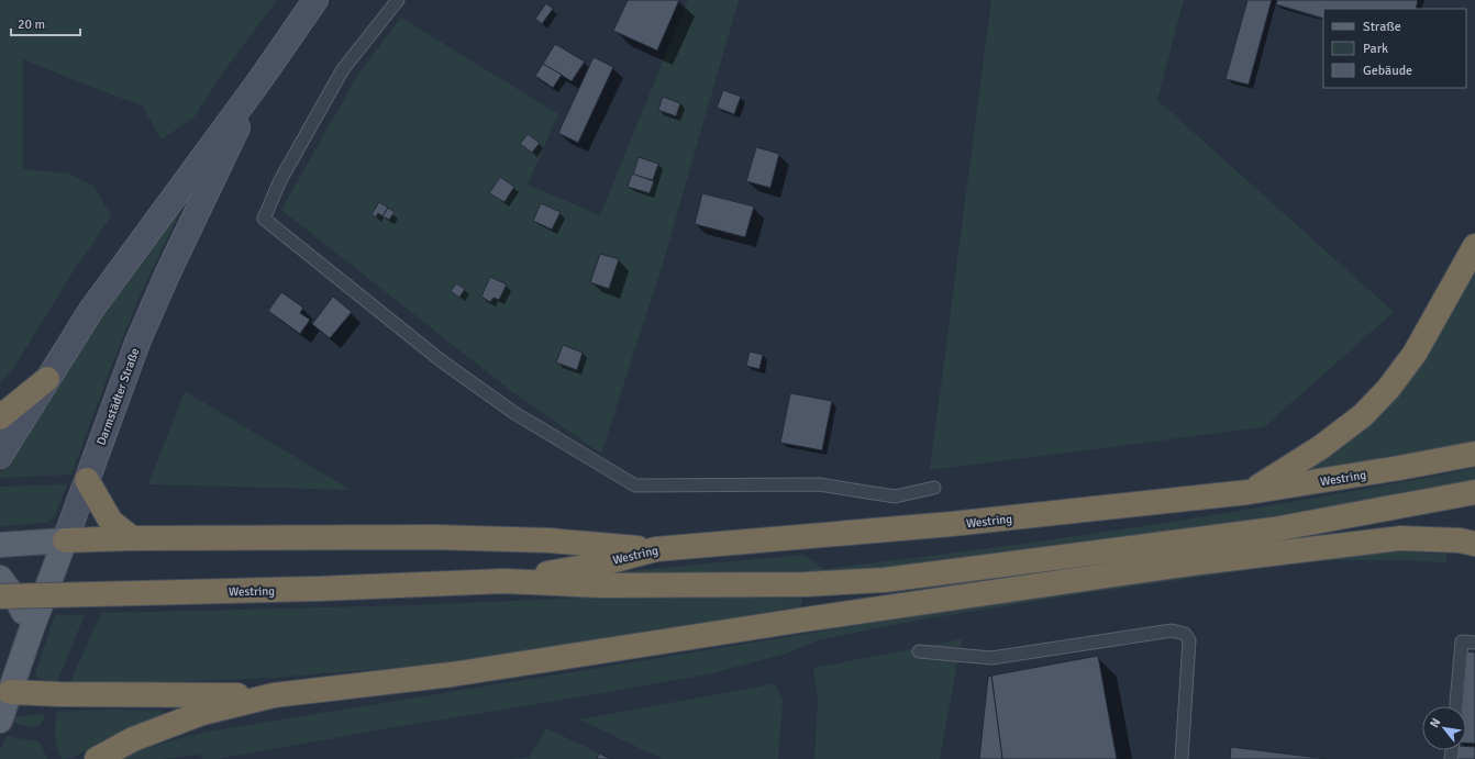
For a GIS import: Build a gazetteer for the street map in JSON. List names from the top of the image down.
{
  "streets": {
    "highway": ["Westring"],
    "main road": ["Darmstädter Straße"]
  },
  "legend": ["Straße", "Park", "Gebäude"],
  "scale_bar": "20 m",
  "north": "top left"
}
